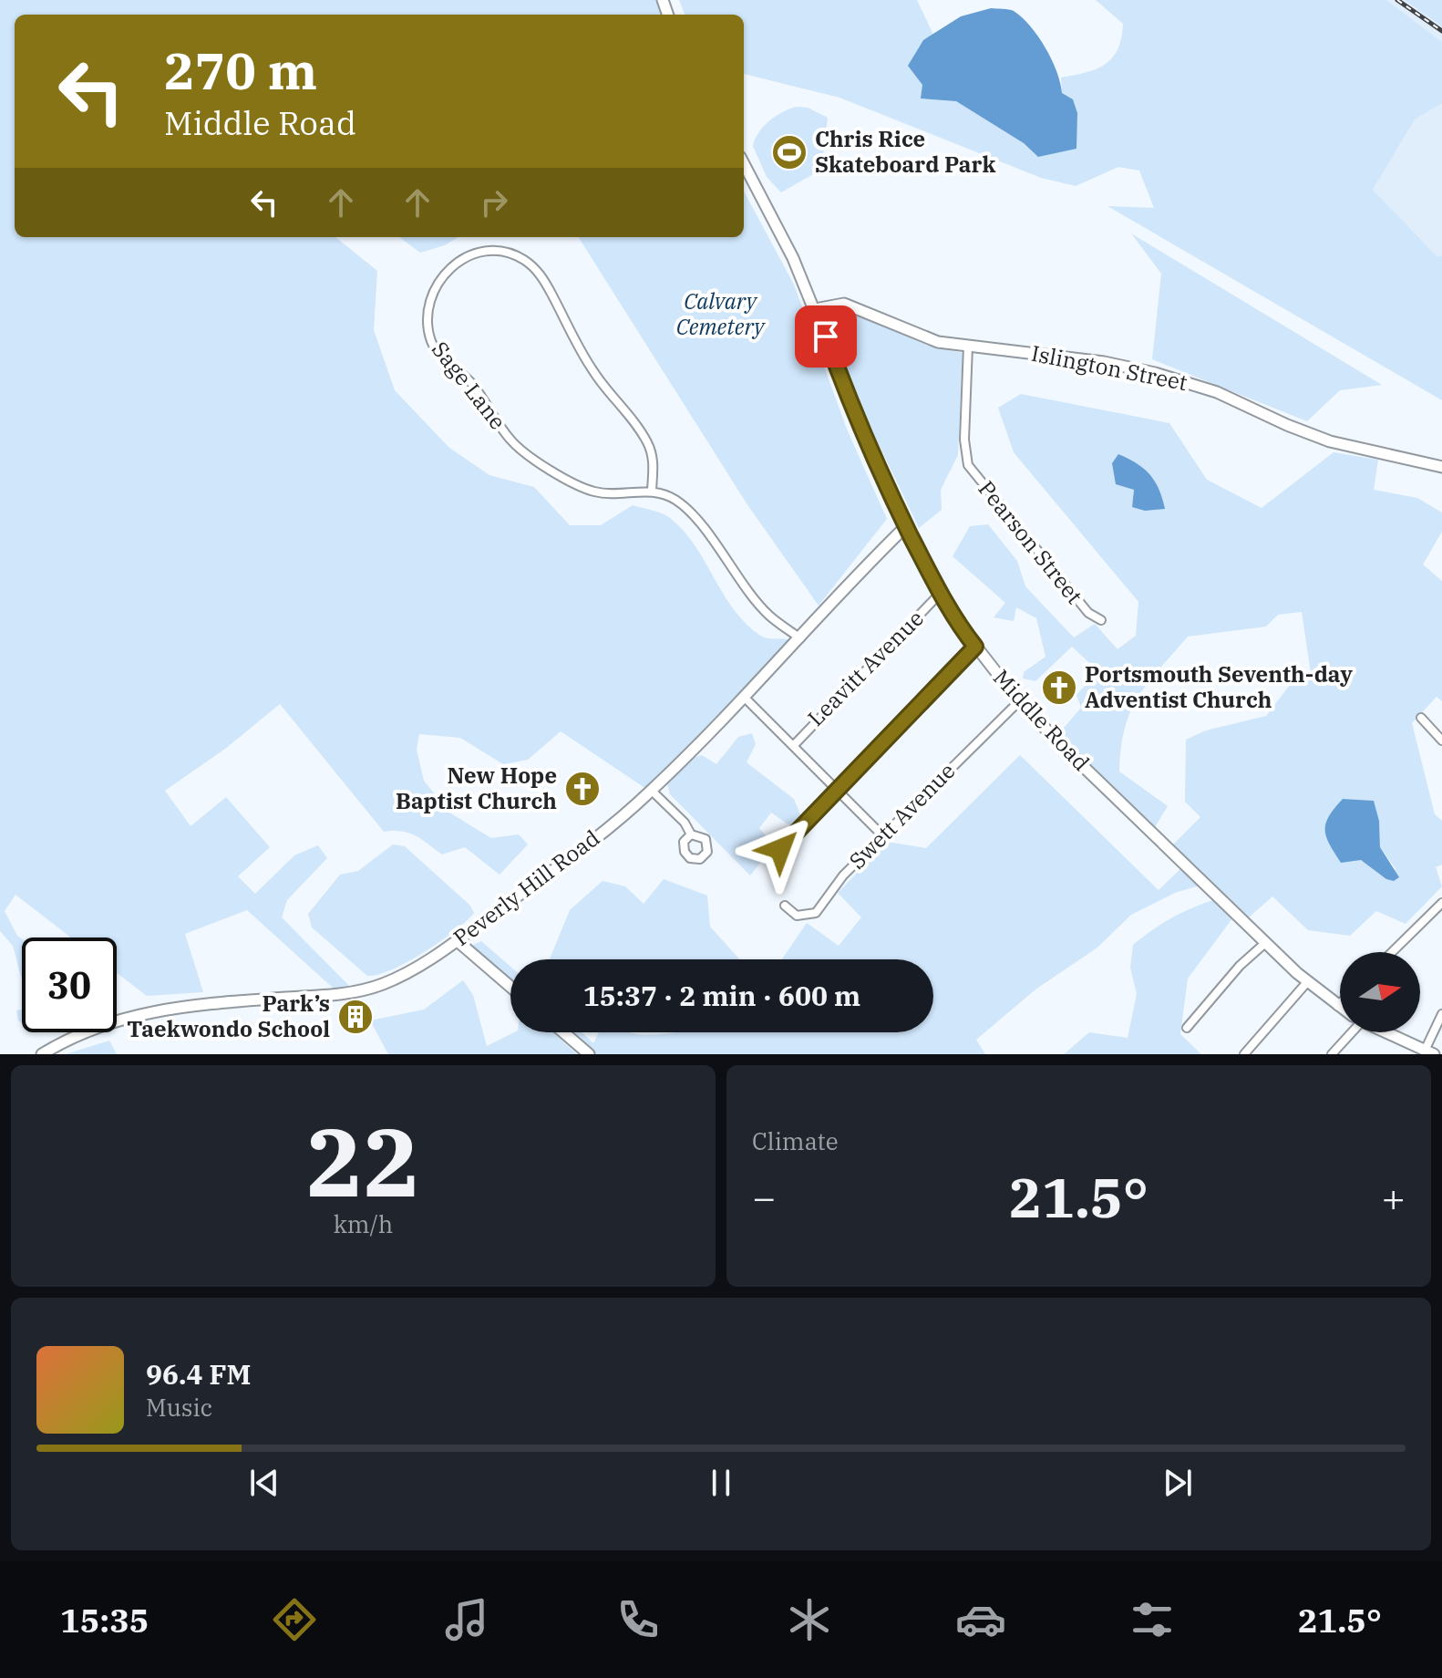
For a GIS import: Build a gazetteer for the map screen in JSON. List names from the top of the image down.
{
  "streets": {
    "street": [
      "Islington Street",
      "Sage Lane",
      "Pearson Street",
      "Leavitt Avenue",
      "Middle Road",
      "Swett Avenue",
      "Peverly Hill Road"
    ]
  },
  "crossings": [
    ["Islington Street", "Pearson Street"],
    ["Islington Street", "Middle Road"],
    ["Leavitt Avenue", "Middle Road"],
    ["Middle Road", "Swett Avenue"],
    ["Middle Road", "Peverly Hill Road"]
  ],
  "parks": ["Calvary Cemetery"],
  "places": {
    "sports": ["Chris Rice Skateboard Park"],
    "church": ["Portsmouth Seventh-day Adventist Church", "New Hope Baptist Church"],
    "building": ["Park’s Taekwondo School"]
  },
  "north": "right",
  "page": {
    "turn": ["270 m", "Middle Road"],
    "limit": "30",
    "trip": "15:37 · 2 min · 600 m",
    "tile": [
      ["22", "km/h"],
      "Climate"
    ],
    "heat": ["−", "21.5°", "+"],
    "song": ["96.4 FM", "Music"],
    "tabs": ["15:35", "21.5°"]
  }
}
